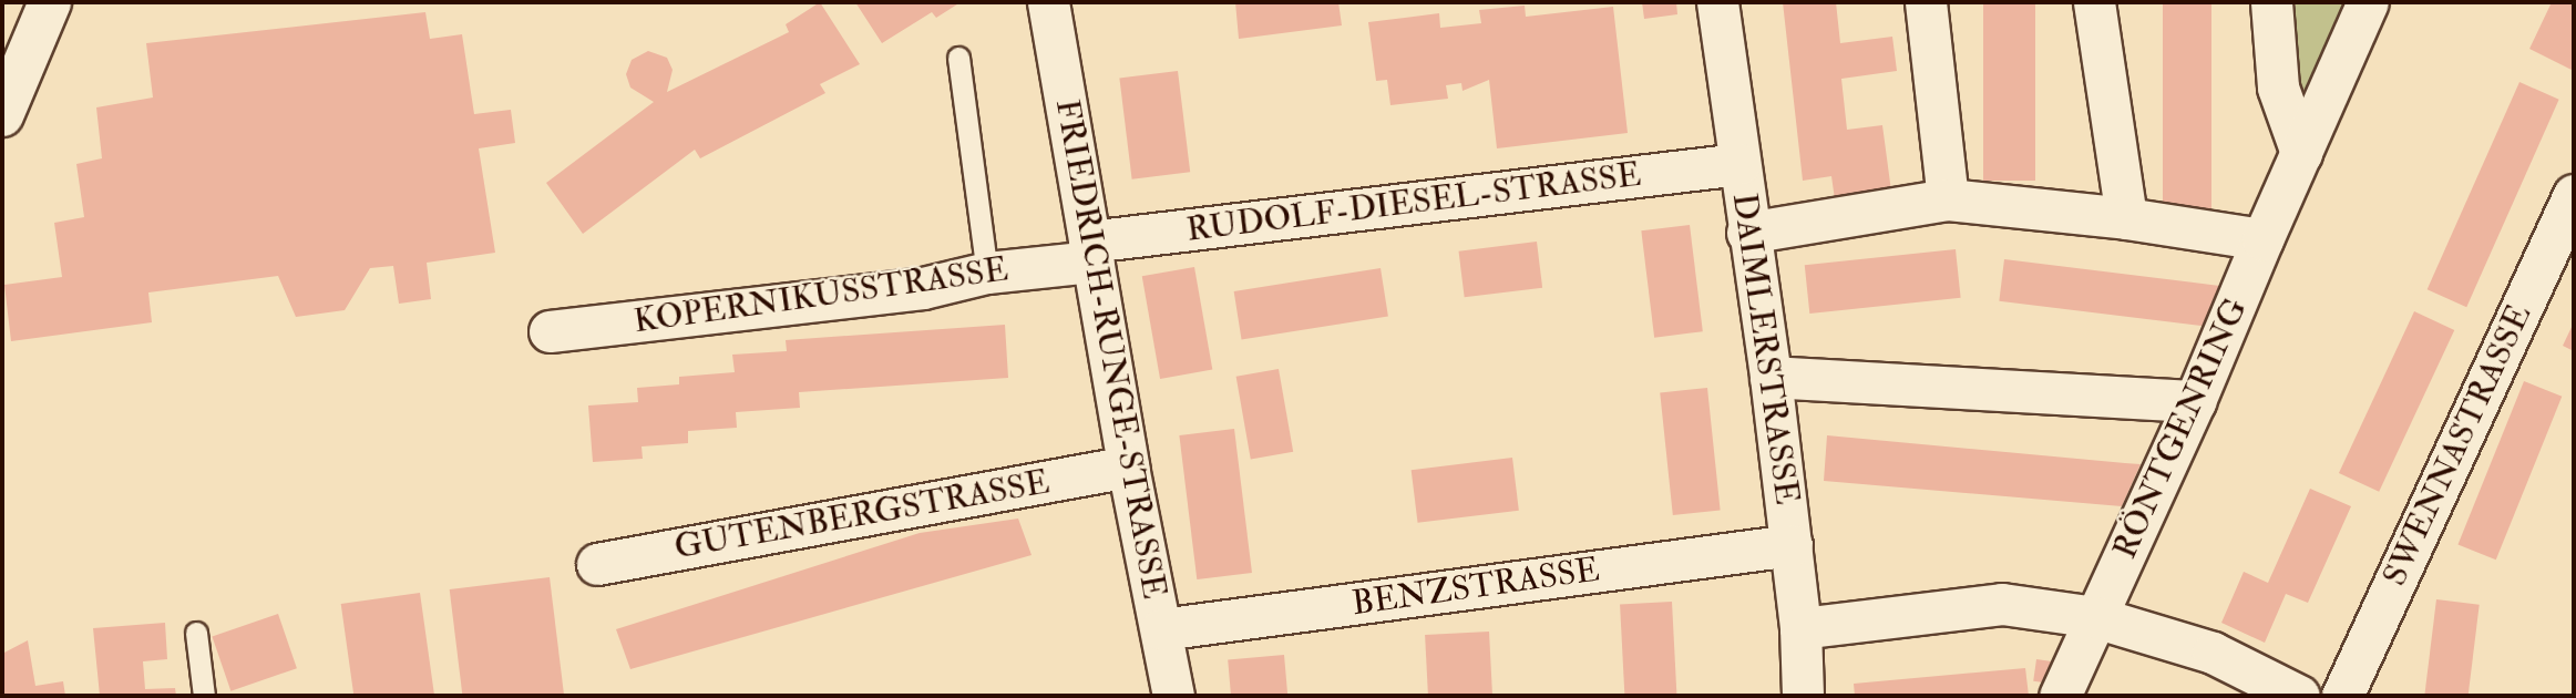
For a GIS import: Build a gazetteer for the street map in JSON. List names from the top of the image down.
{
  "streets": {
    "street": [
      "RUDOLF-DIESEL-STRASSE",
      "KOPERNIKUSSTRASSE",
      "FRIEDRICH-RUNGE-STRASSE",
      "DAIMLERSTRASSE",
      "RÖNTGENRING",
      "SWENNASTRASSE",
      "GUTENBERGSTRASSE",
      "BENZSTRASSE"
    ]
  },
  "crossings": [
    ["RUDOLF-DIESEL-STRASSE", "KOPERNIKUSSTRASSE"],
    ["RUDOLF-DIESEL-STRASSE", "FRIEDRICH-RUNGE-STRASSE"],
    ["RUDOLF-DIESEL-STRASSE", "DAIMLERSTRASSE"],
    ["KOPERNIKUSSTRASSE", "FRIEDRICH-RUNGE-STRASSE"],
    ["FRIEDRICH-RUNGE-STRASSE", "GUTENBERGSTRASSE"],
    ["FRIEDRICH-RUNGE-STRASSE", "BENZSTRASSE"],
    ["DAIMLERSTRASSE", "BENZSTRASSE"]
  ]
}
